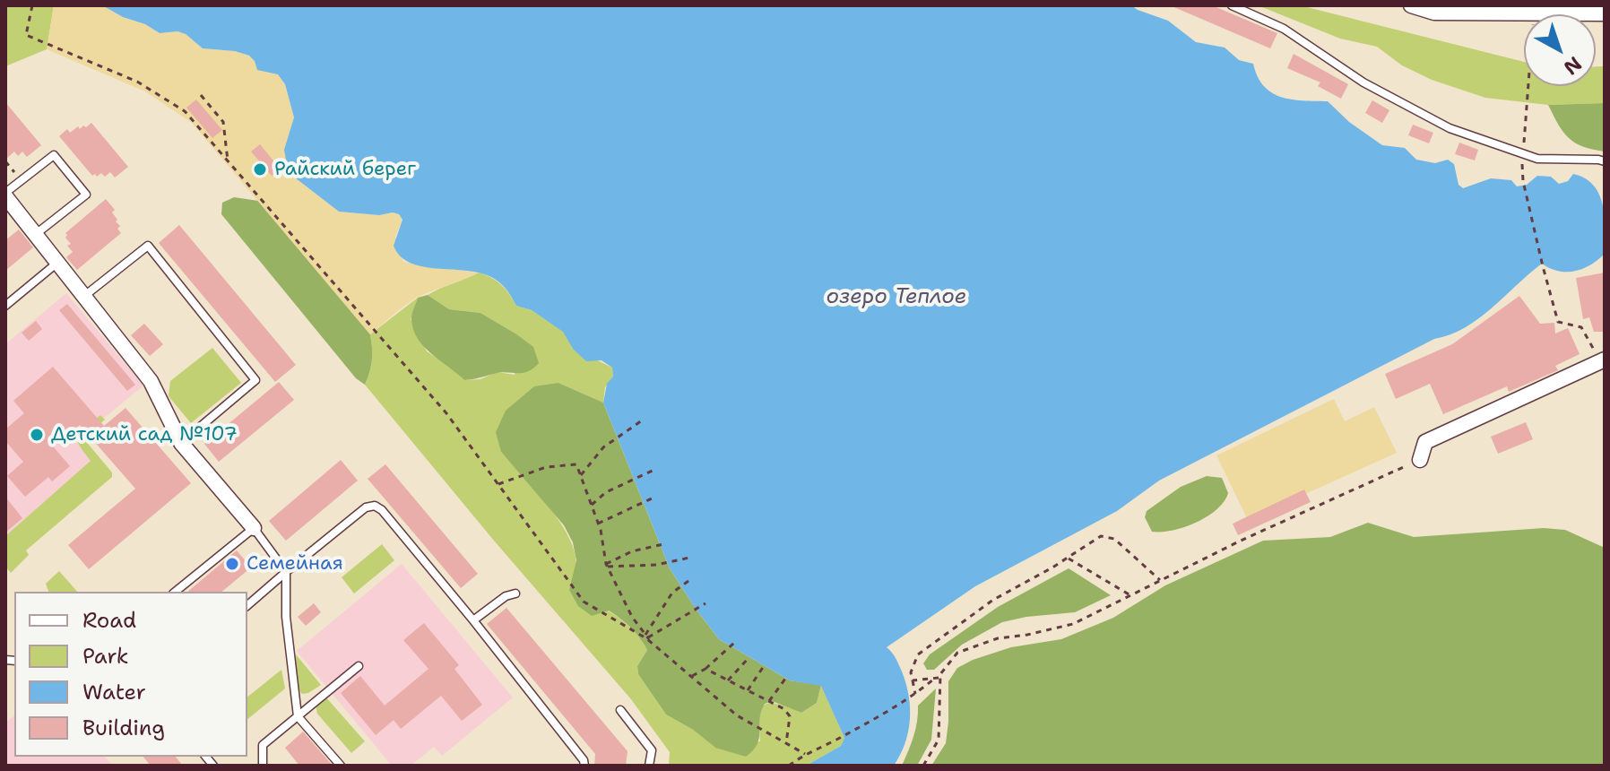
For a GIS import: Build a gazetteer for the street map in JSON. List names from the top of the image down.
{
  "water": ["озеро Теплое"],
  "places": ["Райский берег", "Детский сад №107", "Семейная"],
  "legend": [
    "Road",
    "Park",
    "Water",
    "Building"
  ],
  "north": "bottom right"
}
